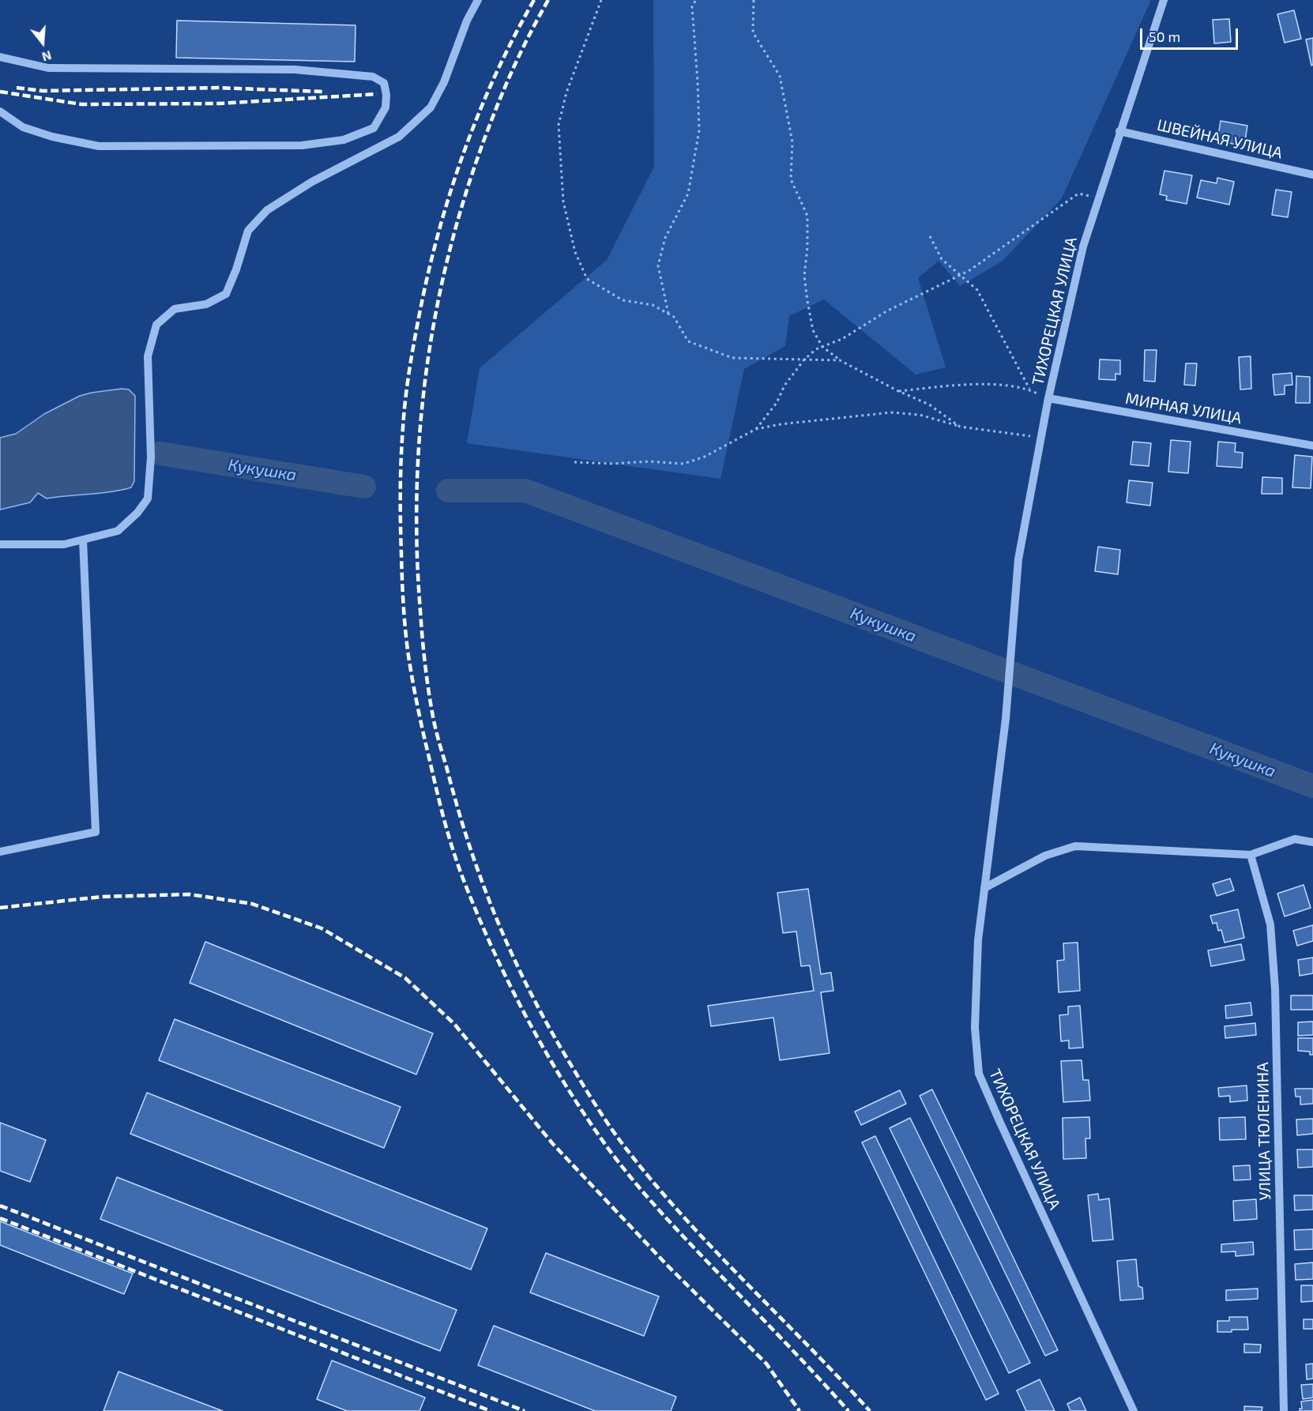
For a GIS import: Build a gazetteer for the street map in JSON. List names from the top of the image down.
{
  "streets": {
    "street": [
      "ШВЕЙНАЯ УЛИЦА",
      "ТИХОРЕЦКАЯ УЛИЦА",
      "МИРНАЯ УЛИЦА",
      "УЛИЦА ТЮЛЕНИНА"
    ]
  },
  "crossings": [
    ["ШВЕЙНАЯ УЛИЦА", "ТИХОРЕЦКАЯ УЛИЦА"],
    ["ТИХОРЕЦКАЯ УЛИЦА", "МИРНАЯ УЛИЦА"]
  ],
  "water": ["Кукушка"],
  "scale_bar": "50 m",
  "north": "bottom"
}
